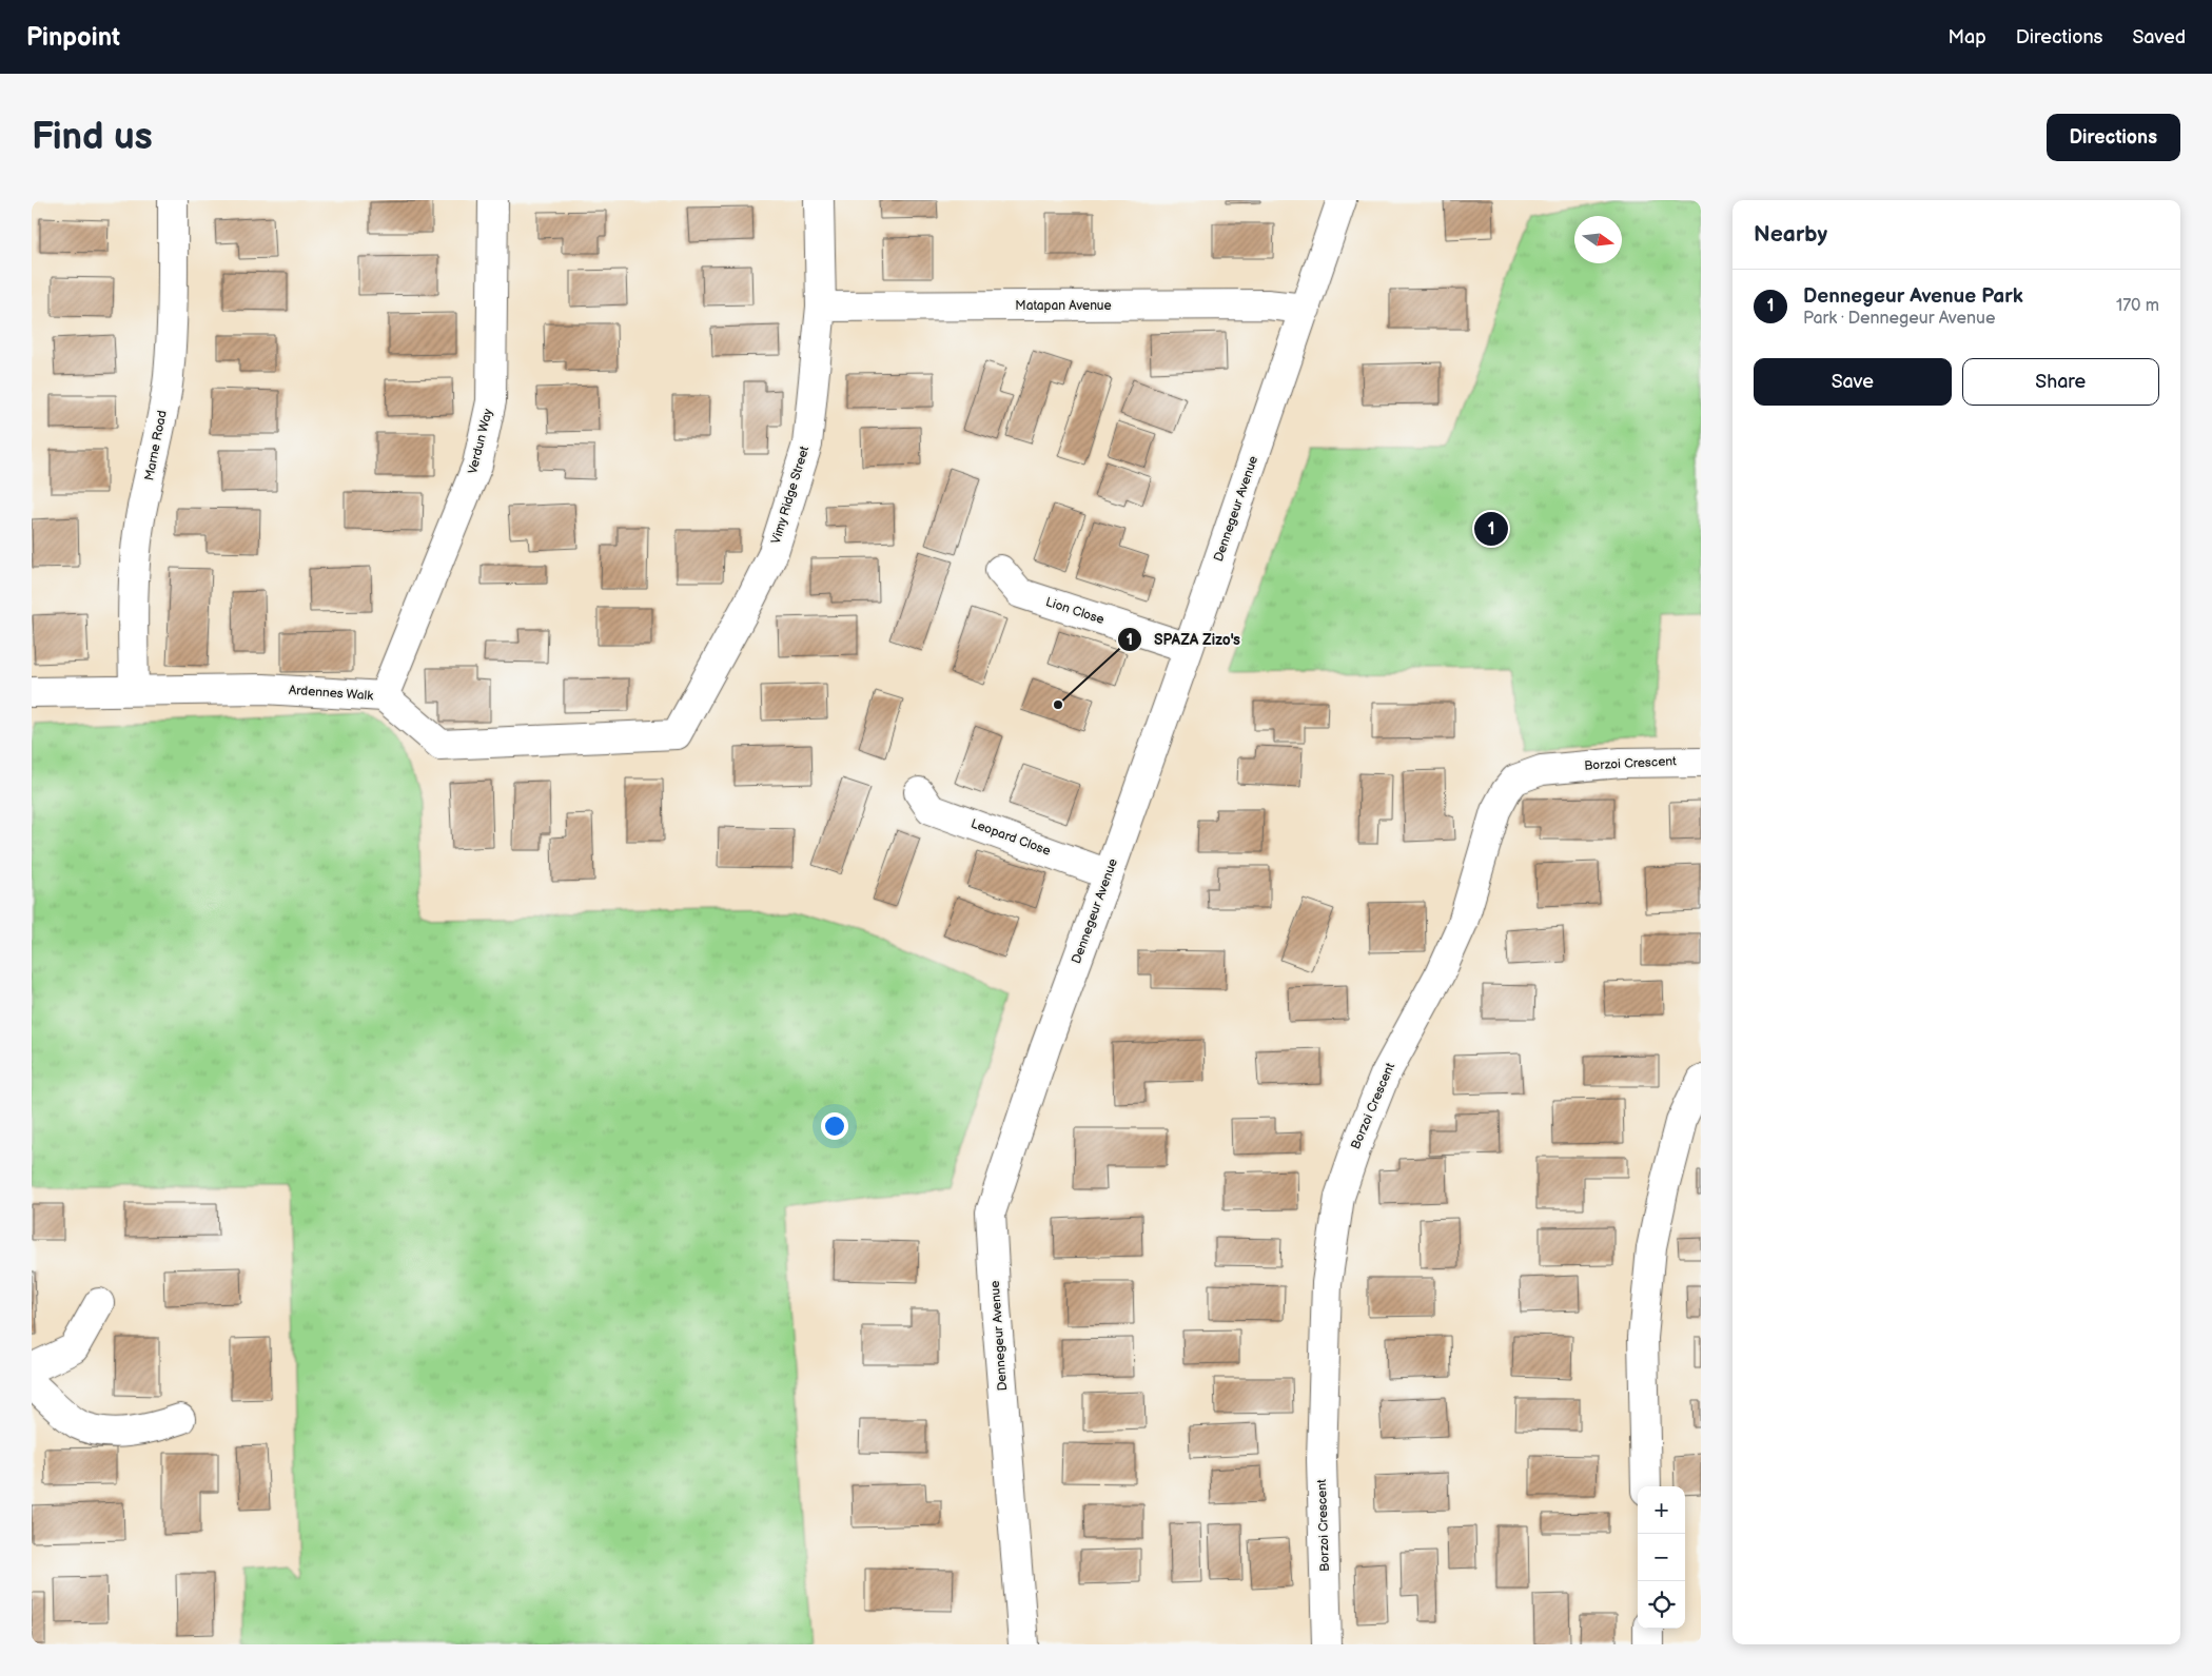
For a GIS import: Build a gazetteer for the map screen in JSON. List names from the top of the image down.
{
  "streets": {
    "street": [
      "Matapan Avenue",
      "Verdun Way",
      "Marne Road",
      "Vimy Ridge Street",
      "Dennegeur Avenue",
      "Lion Close",
      "Ardennes Walk",
      "Borzoi Crescent",
      "Leopard Close"
    ]
  },
  "crossings": [
    ["Matapan Avenue", "Vimy Ridge Street"],
    ["Matapan Avenue", "Dennegeur Avenue"],
    ["Verdun Way", "Ardennes Walk"],
    ["Marne Road", "Ardennes Walk"],
    ["Vimy Ridge Street", "Ardennes Walk"],
    ["Dennegeur Avenue", "Lion Close"],
    ["Dennegeur Avenue", "Leopard Close"]
  ],
  "places": ["SPAZA Zizo's"],
  "north": "right",
  "page": {
    "header": "Pinpoint",
    "nav": ["Map", "Directions", "Saved"],
    "buttons": [
      "Directions",
      ["Save", "Share"]
    ],
    "title": "Find us",
    "heading": "Nearby",
    "list": [
      {
        "mark": "1",
        "name": "Dennegeur Avenue Park",
        "note": "Park · Dennegeur Avenue",
        "value": "170 m"
      }
    ],
    "pins": "1",
    "map_buttons": ["+", "−"]
  }
}
